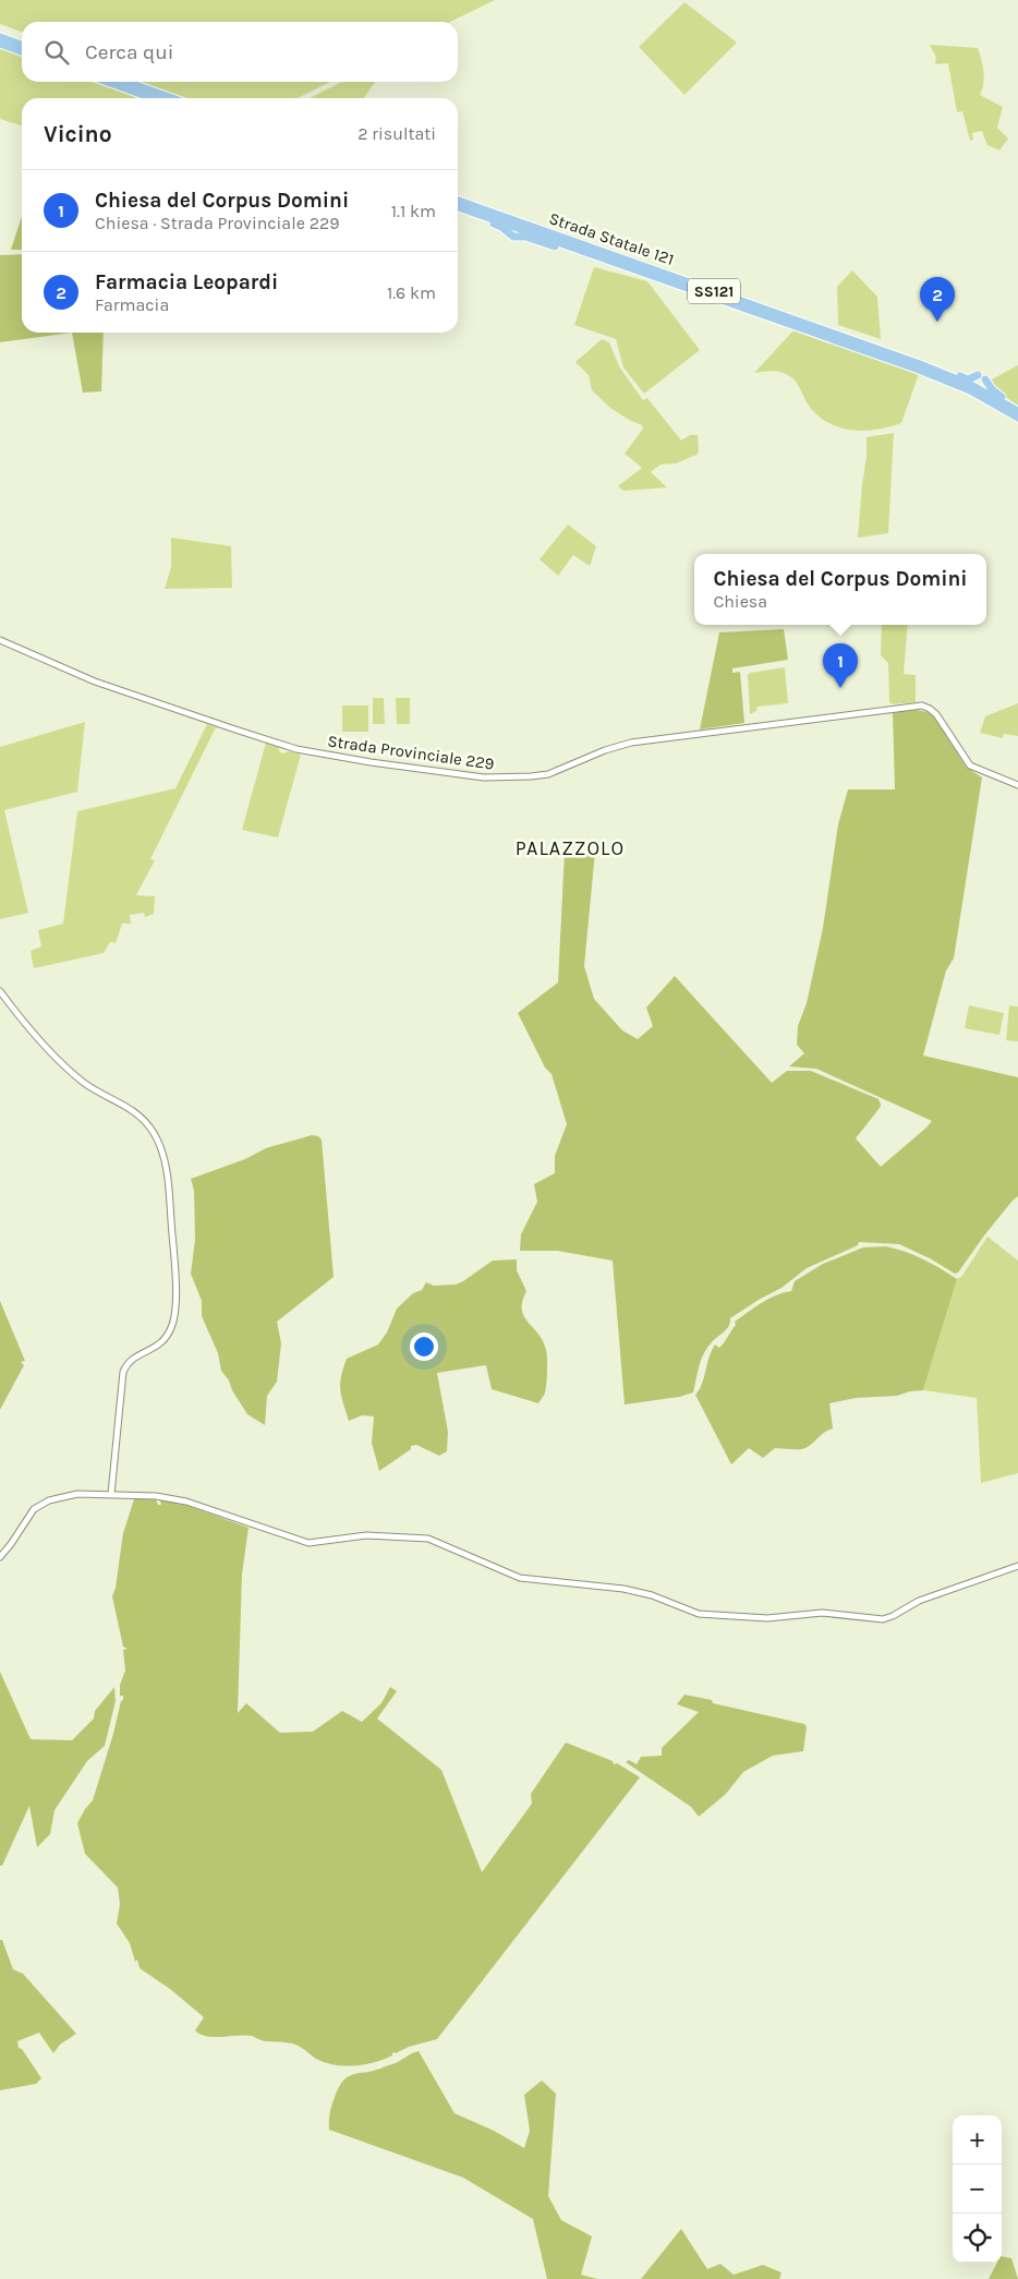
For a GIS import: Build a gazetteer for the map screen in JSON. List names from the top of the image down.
{
  "streets": {
    "main road": ["Strada Statale 121", "SS121"],
    "street": ["Strada Provinciale 229"]
  },
  "crossings": [
    ["Strada Statale 121", "SS121"]
  ],
  "districts": ["PALAZZOLO"],
  "page": {
    "search": "Cerca qui",
    "heading": ["Vicino", "2 risultati"],
    "list": [
      {
        "mark": "1",
        "name": "Chiesa del Corpus Domini",
        "note": "Chiesa · Strada Provinciale 229",
        "value": "1.1 km"
      },
      {
        "mark": "2",
        "name": "Farmacia Leopardi",
        "note": "Farmacia",
        "value": "1.6 km"
      }
    ],
    "pins": ["2", "1"],
    "popup": ["Chiesa del Corpus Domini", "Chiesa"],
    "map_buttons": ["+", "−"]
  }
}
